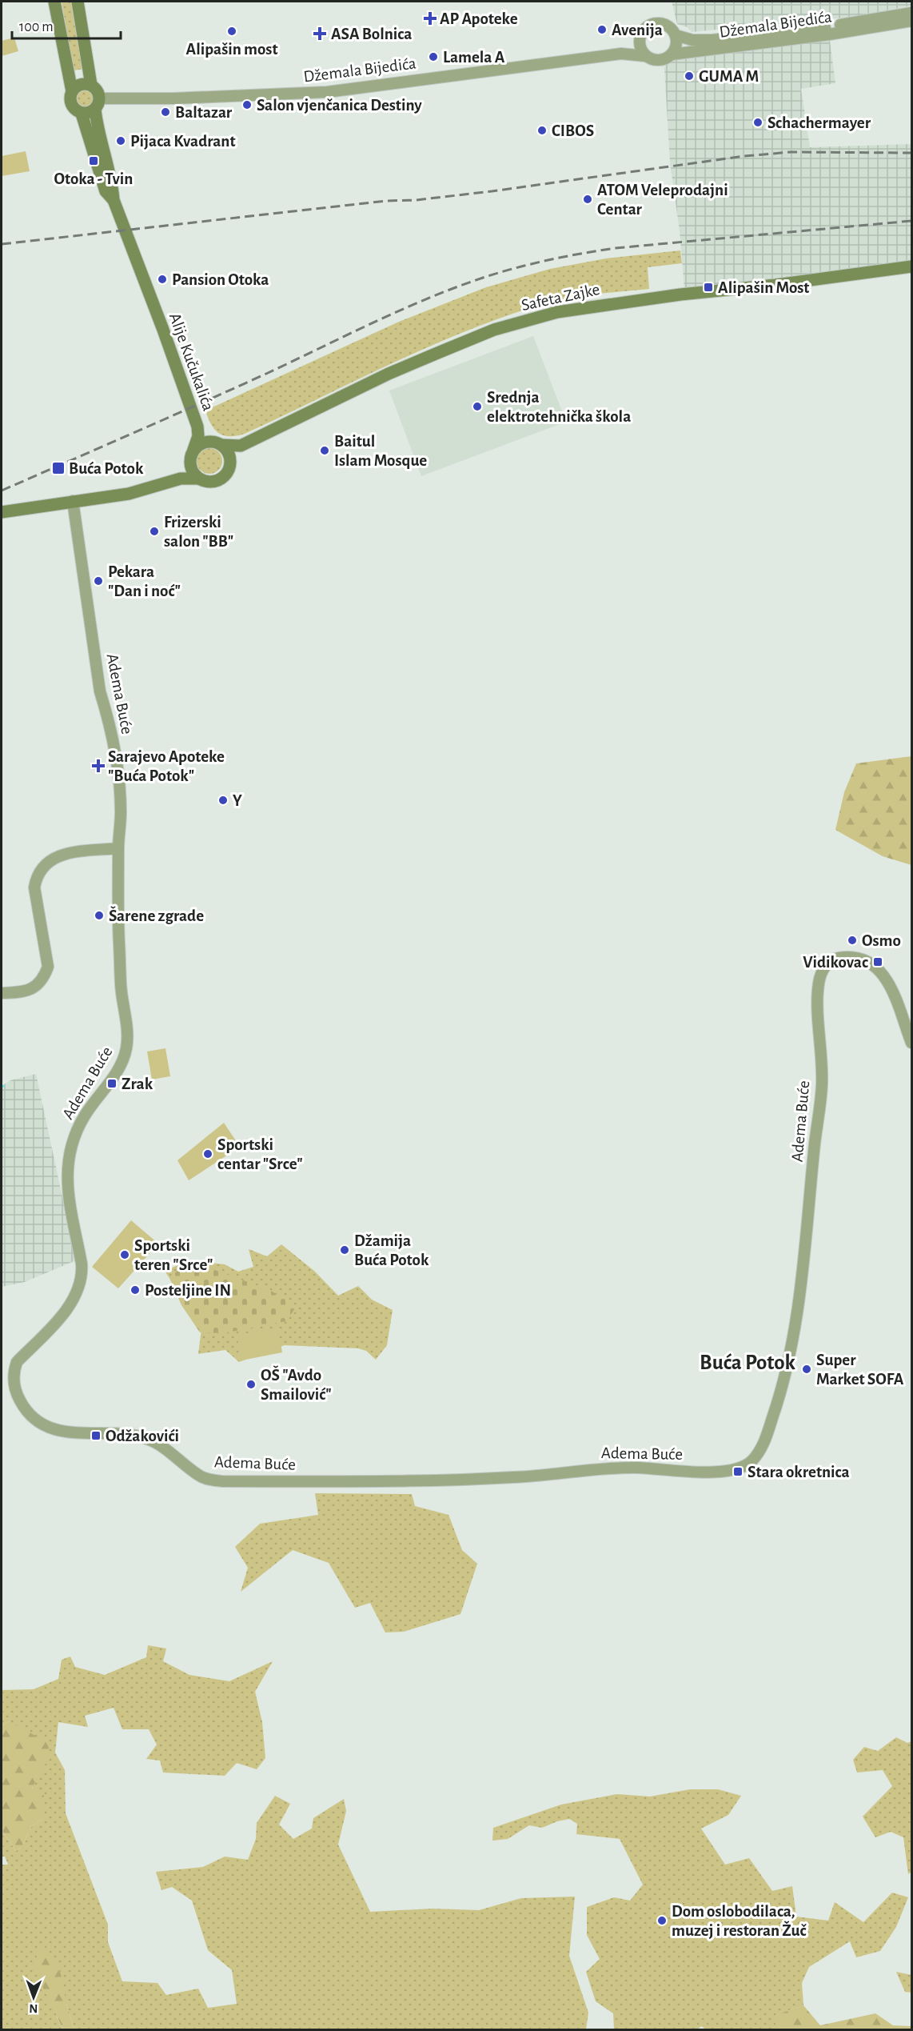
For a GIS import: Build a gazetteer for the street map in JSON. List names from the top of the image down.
{
  "streets": {
    "main road": ["Safeta Zajke", "Alije Kučukalića"],
    "street": ["Džemala Bijedića", "Adema Buće"]
  },
  "crossings": [
    ["Džemala Bijedića", "Alije Kučukalića"],
    ["Safeta Zajke", "Alije Kučukalića"]
  ],
  "districts": ["Buća Potok"],
  "places": {
    "health": ["AP Apoteke", "ASA Bolnica", "Sarajevo Apoteke \"Buća Potok\""],
    "other": [
      "Avenija",
      "Alipašin most",
      "Lamela A",
      "GUMA M",
      "Salon vjenčanica Destiny",
      "Baltazar",
      "Schachermayer",
      "CIBOS",
      "Pijaca Kvadrant",
      "ATOM Veleprodajni Centar",
      "Pansion Otoka",
      "Srednja elektrotehnička škola",
      "Baitul Islam Mosque",
      "Frizerski salon \"BB\"",
      "Pekara \"Dan i noć\"",
      "Y",
      "Šarene zgrade",
      "Osmo",
      "Sportski centar \"Srce\"",
      "Džamija Buća Potok",
      "Sportski teren \"Srce\"",
      "Posteljine IN",
      "Super Market SOFA",
      "OŠ \"Avdo Smailović\"",
      "Dom oslobodilaca, muzej i restoran Žuč"
    ],
    "transit": [
      "Otoka - Tvin",
      "Alipašin Most",
      "Buća Potok",
      "Vidikovac",
      "Zrak",
      "Odžakovići",
      "Stara okretnica"
    ]
  },
  "scale_bar": "100 m",
  "north": "bottom"
}
